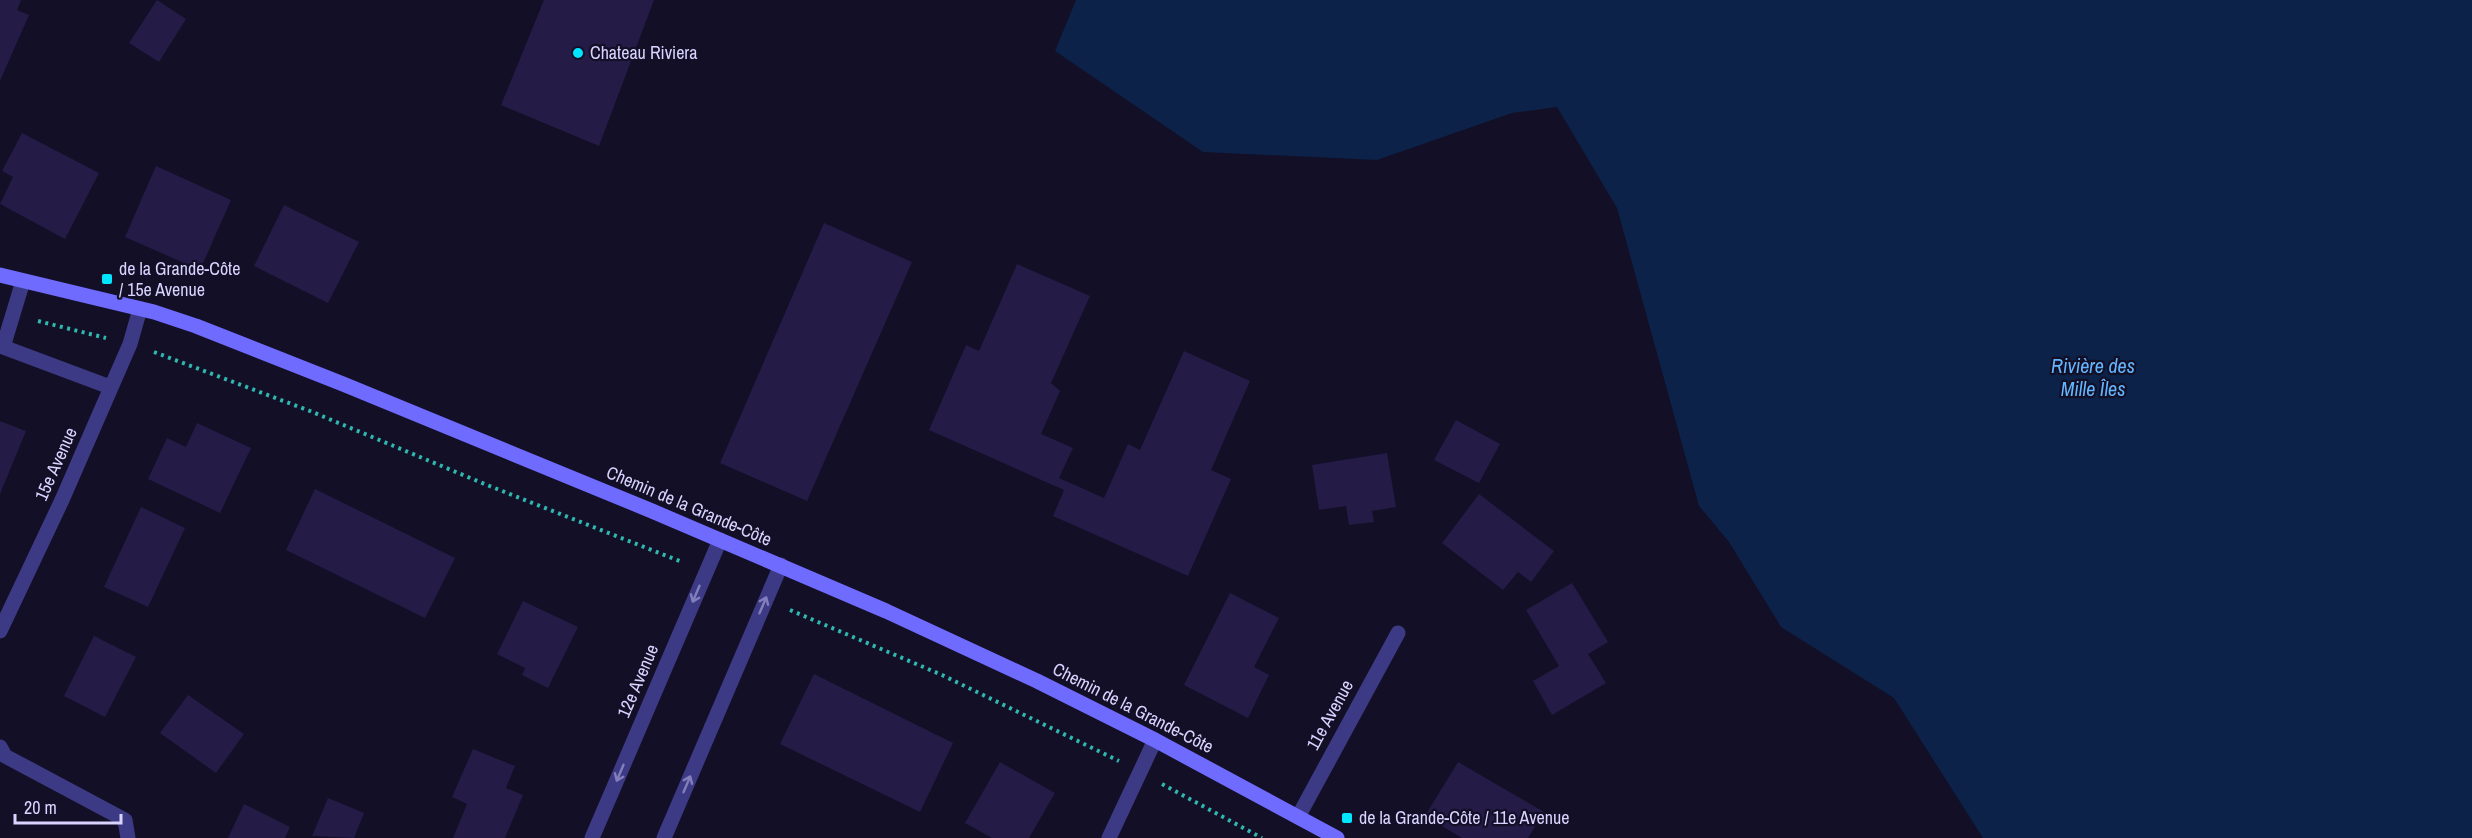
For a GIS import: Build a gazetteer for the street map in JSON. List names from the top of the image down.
{
  "streets": {
    "main road": ["Chemin de la Grande-Côte"],
    "street": ["15e Avenue", "12e Avenue", "11e Avenue"]
  },
  "crossings": [
    ["15e Avenue", "Chemin de la Grande-Côte"],
    ["Chemin de la Grande-Côte", "12e Avenue"],
    ["Chemin de la Grande-Côte", "11e Avenue"]
  ],
  "water": ["Rivière des Mille Îles"],
  "places": {
    "other": ["Chateau Riviera"],
    "transit": ["de la Grande-Côte / 15e Avenue", "de la Grande-Côte / 11e Avenue"]
  },
  "scale_bar": "20 m"
}
